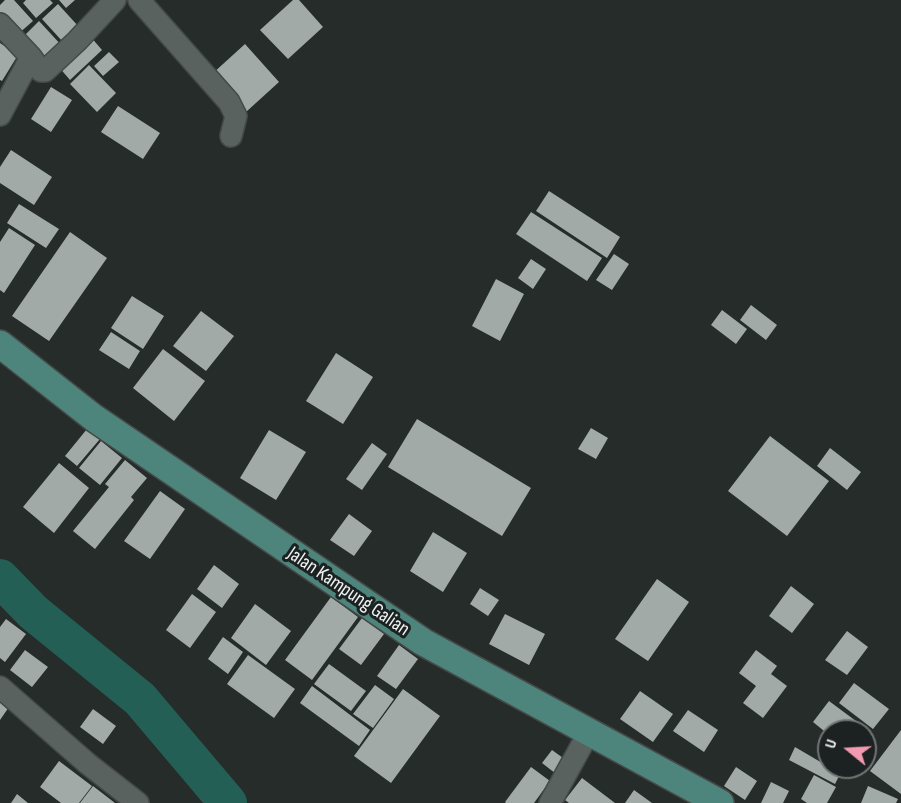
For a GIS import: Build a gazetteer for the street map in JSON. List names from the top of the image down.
{
  "streets": {
    "main road": ["Jalan Kampung Galian"]
  },
  "north": "left"
}
